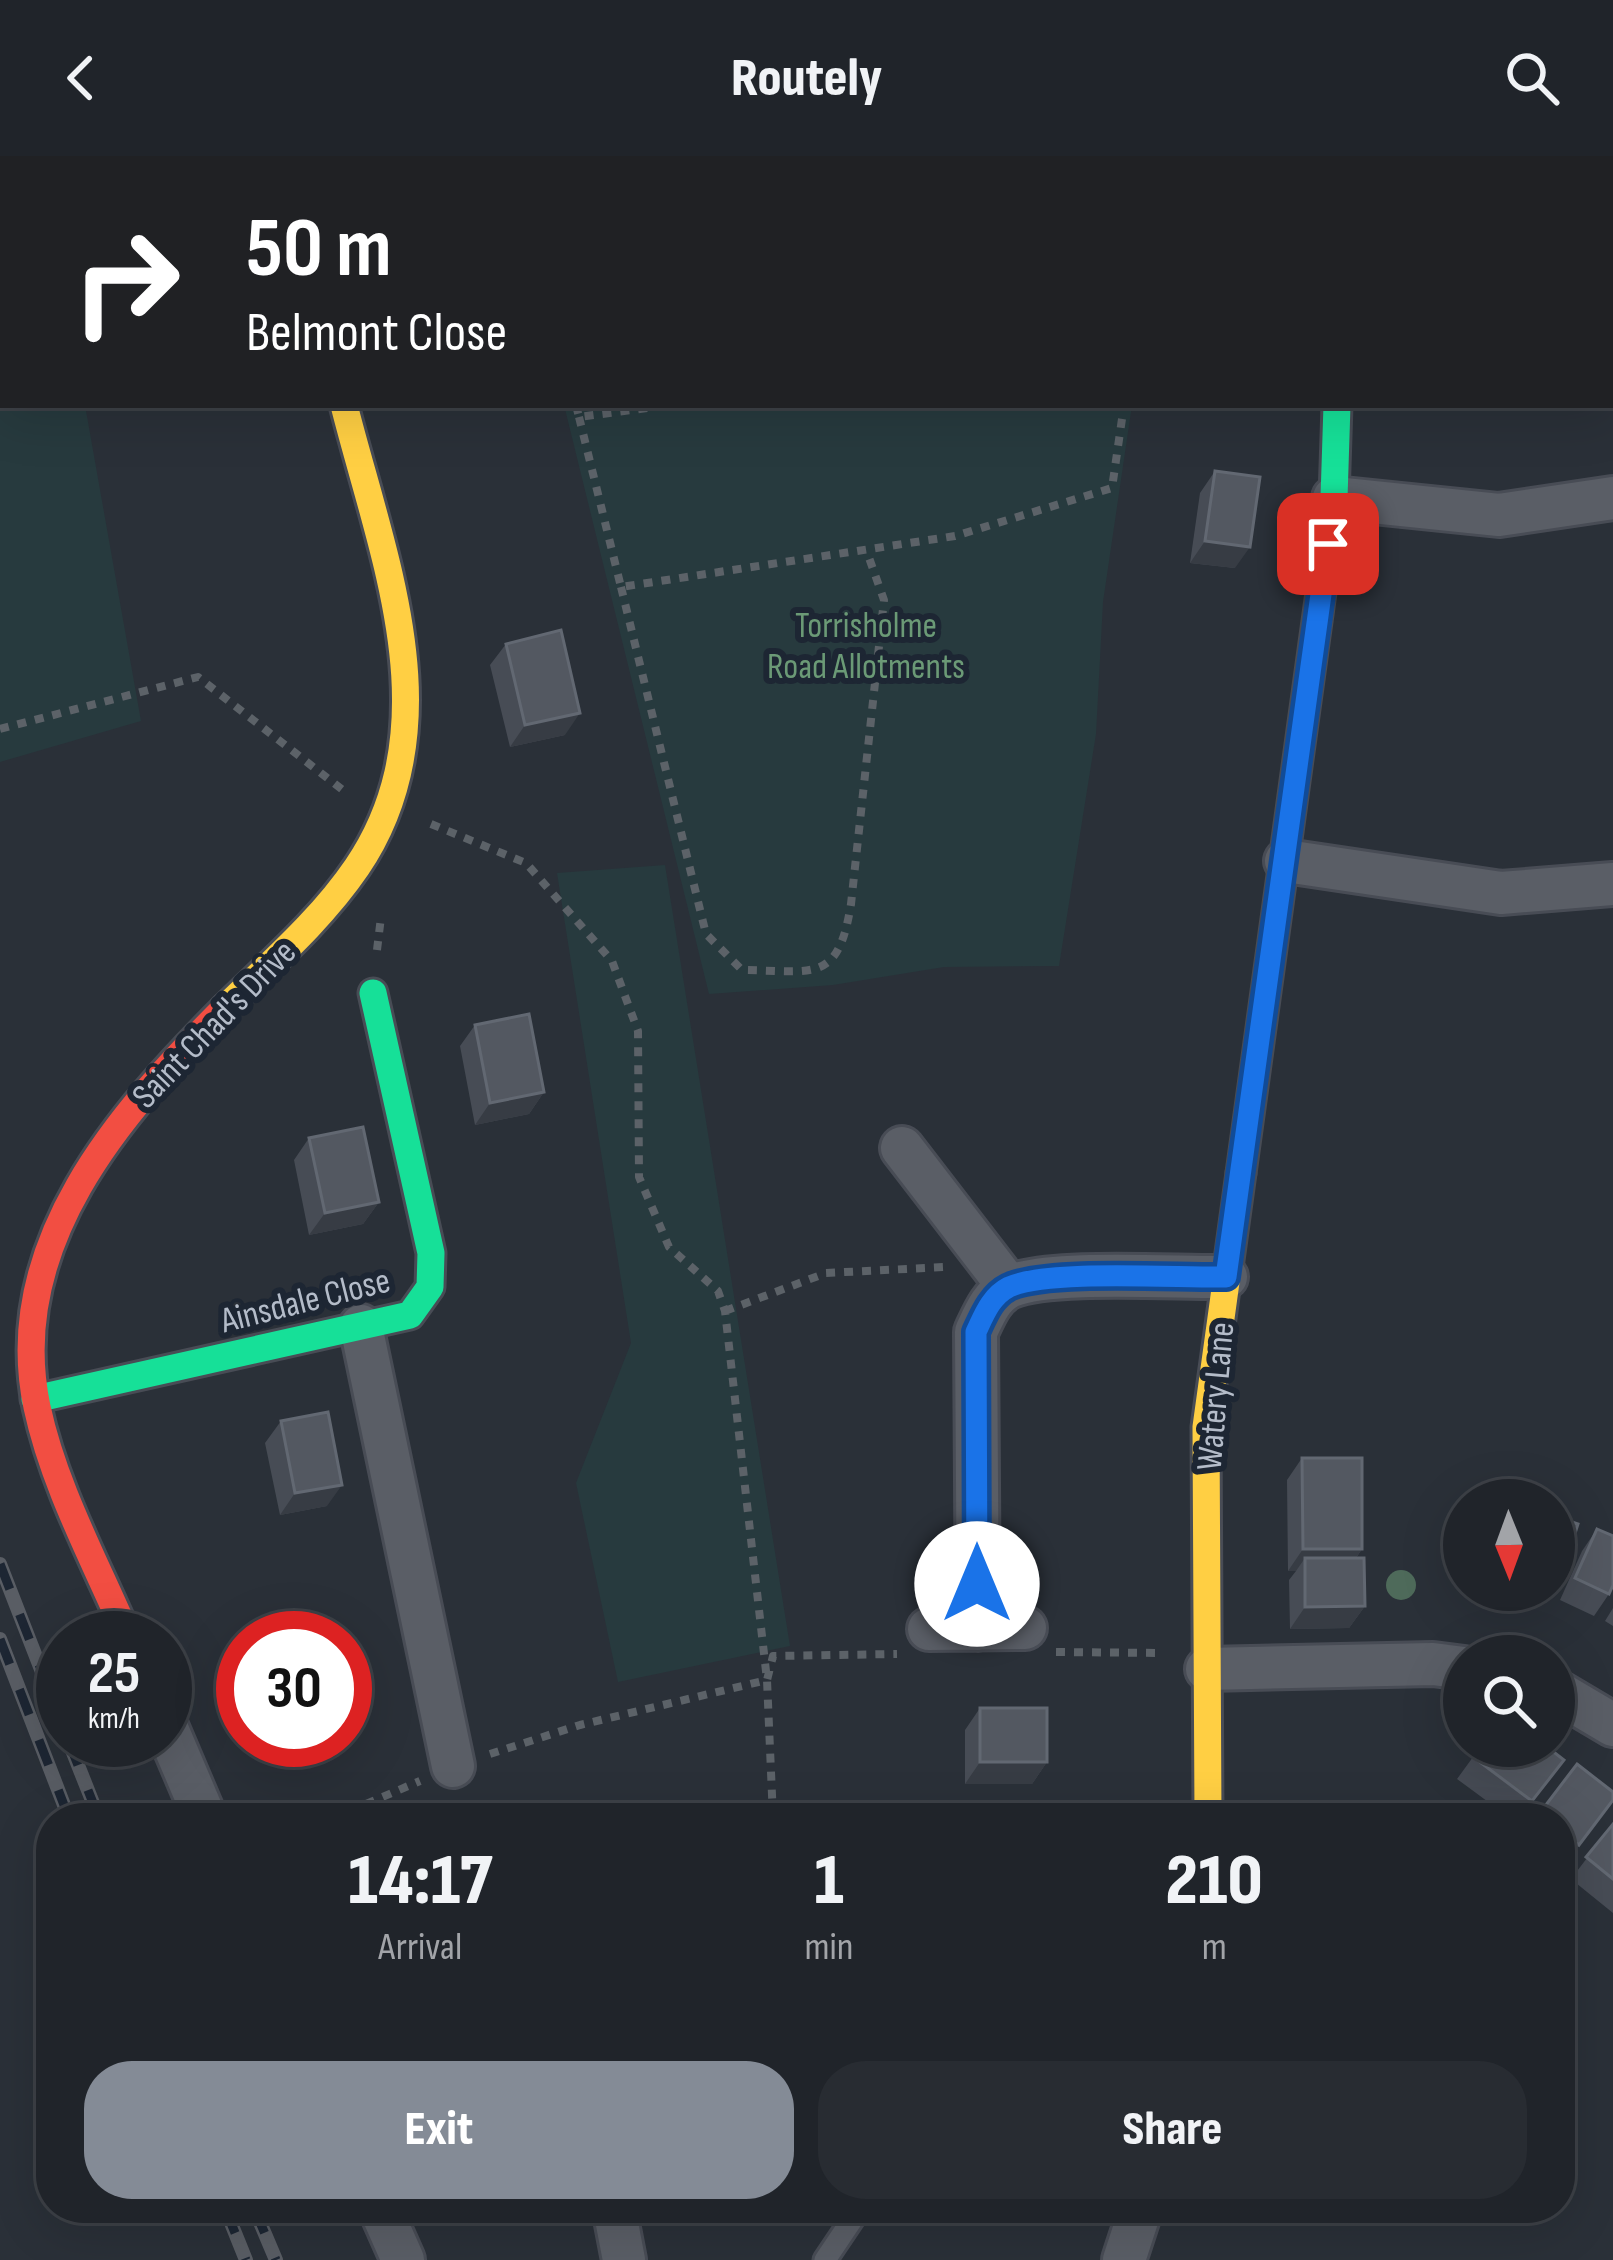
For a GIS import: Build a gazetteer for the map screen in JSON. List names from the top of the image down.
{
  "streets": {
    "street": ["Saint Chad's Drive", "Ainsdale Close", "Watery Lane"]
  },
  "crossings": [
    ["Saint Chad's Drive", "Ainsdale Close"]
  ],
  "parks": ["Torrisholme Road Allotments"],
  "north": "bottom",
  "page": {
    "header": "Routely",
    "turn": ["50 m", "Belmont Close"],
    "speed": "25 km/h",
    "limit": "30",
    "eta": [
      "14:17",
      "Arrival",
      "1",
      "min",
      "210",
      "m"
    ],
    "buttons": ["Exit", "Share"]
  }
}
